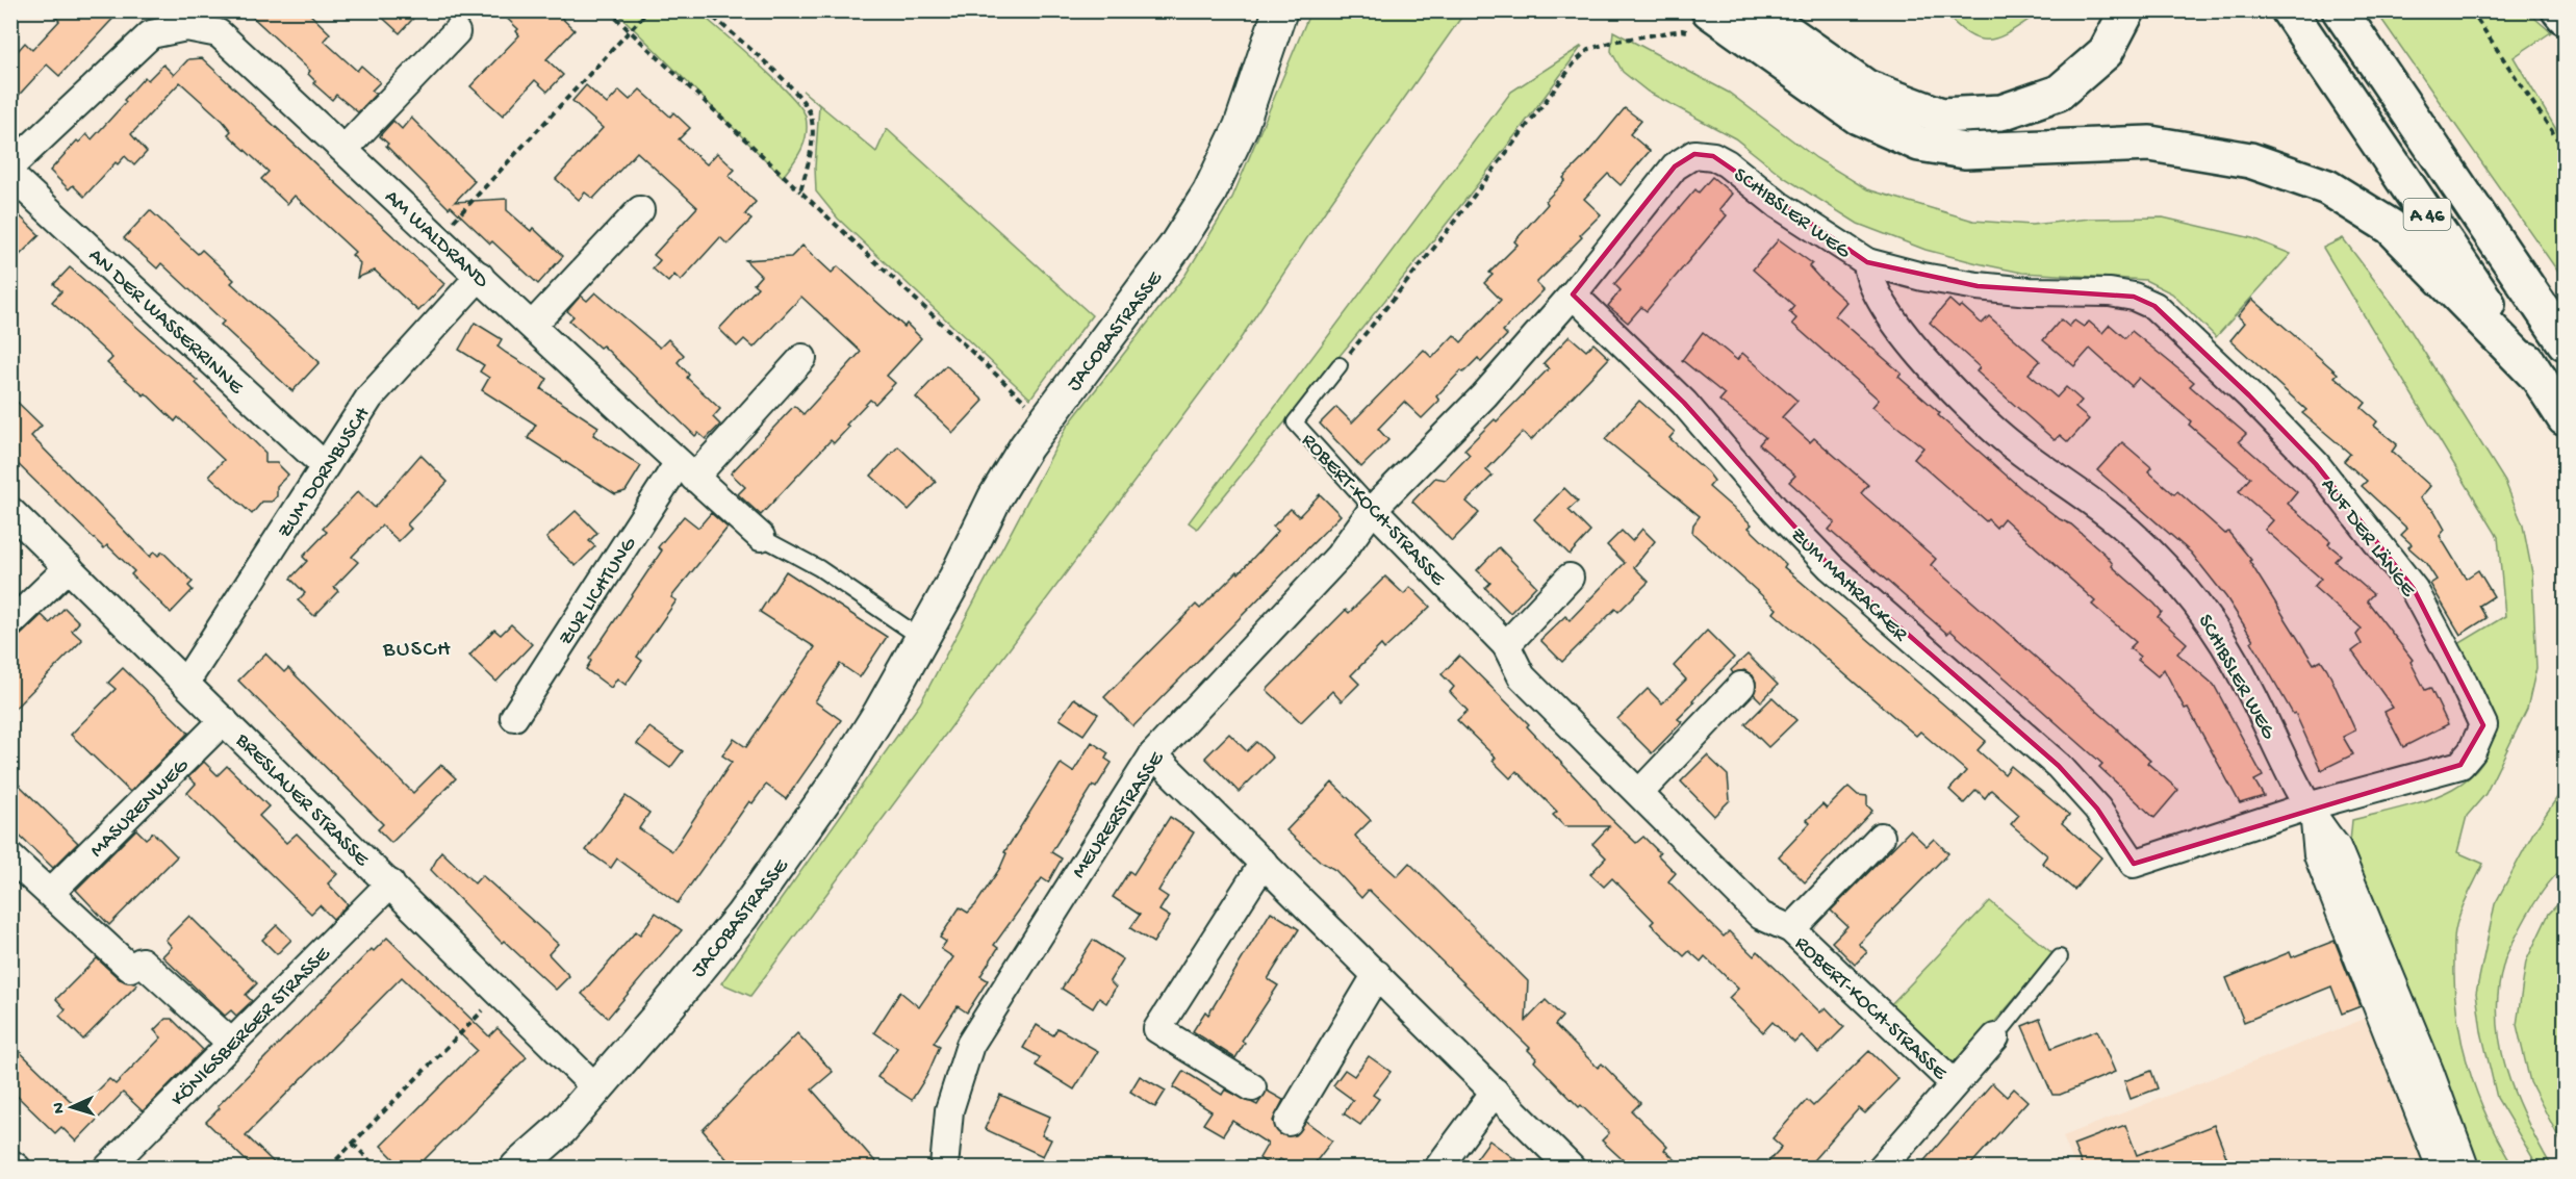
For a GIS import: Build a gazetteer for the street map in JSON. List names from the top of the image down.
{
  "streets": {
    "main road": ["A 46"],
    "street": [
      "SCHIBSLER WEG",
      "AM WALDRAND",
      "AN DER WASSERRINNE",
      "JACOBASTRASSE",
      "ZUM DORNBUSCH",
      "ROBERT-KOCH-STRASSE",
      "AUF DER LÄNGE",
      "ZUM MAHRACKER",
      "ZUR LICHTUNG",
      "BRESLAUER STRASSE",
      "MASURENWEG",
      "MEURERSTRASSE",
      "KÖNIGSBERGER STRASSE"
    ]
  },
  "crossings": [
    ["SCHIBSLER WEG", "ROBERT-KOCH-STRASSE"],
    ["SCHIBSLER WEG", "AUF DER LÄNGE"],
    ["SCHIBSLER WEG", "ZUM MAHRACKER"],
    ["SCHIBSLER WEG", "MEURERSTRASSE"],
    ["AM WALDRAND", "JACOBASTRASSE"],
    ["AM WALDRAND", "ZUM DORNBUSCH"],
    ["AM WALDRAND", "ZUR LICHTUNG"],
    ["AN DER WASSERRINNE", "ZUM DORNBUSCH"],
    ["JACOBASTRASSE", "BRESLAUER STRASSE"],
    ["ZUM DORNBUSCH", "BRESLAUER STRASSE"],
    ["ROBERT-KOCH-STRASSE", "MEURERSTRASSE"],
    ["AUF DER LÄNGE", "ZUM MAHRACKER"],
    ["BRESLAUER STRASSE", "MASURENWEG"],
    ["BRESLAUER STRASSE", "KÖNIGSBERGER STRASSE"]
  ],
  "districts": ["BUSCH"],
  "north": "left"
}
